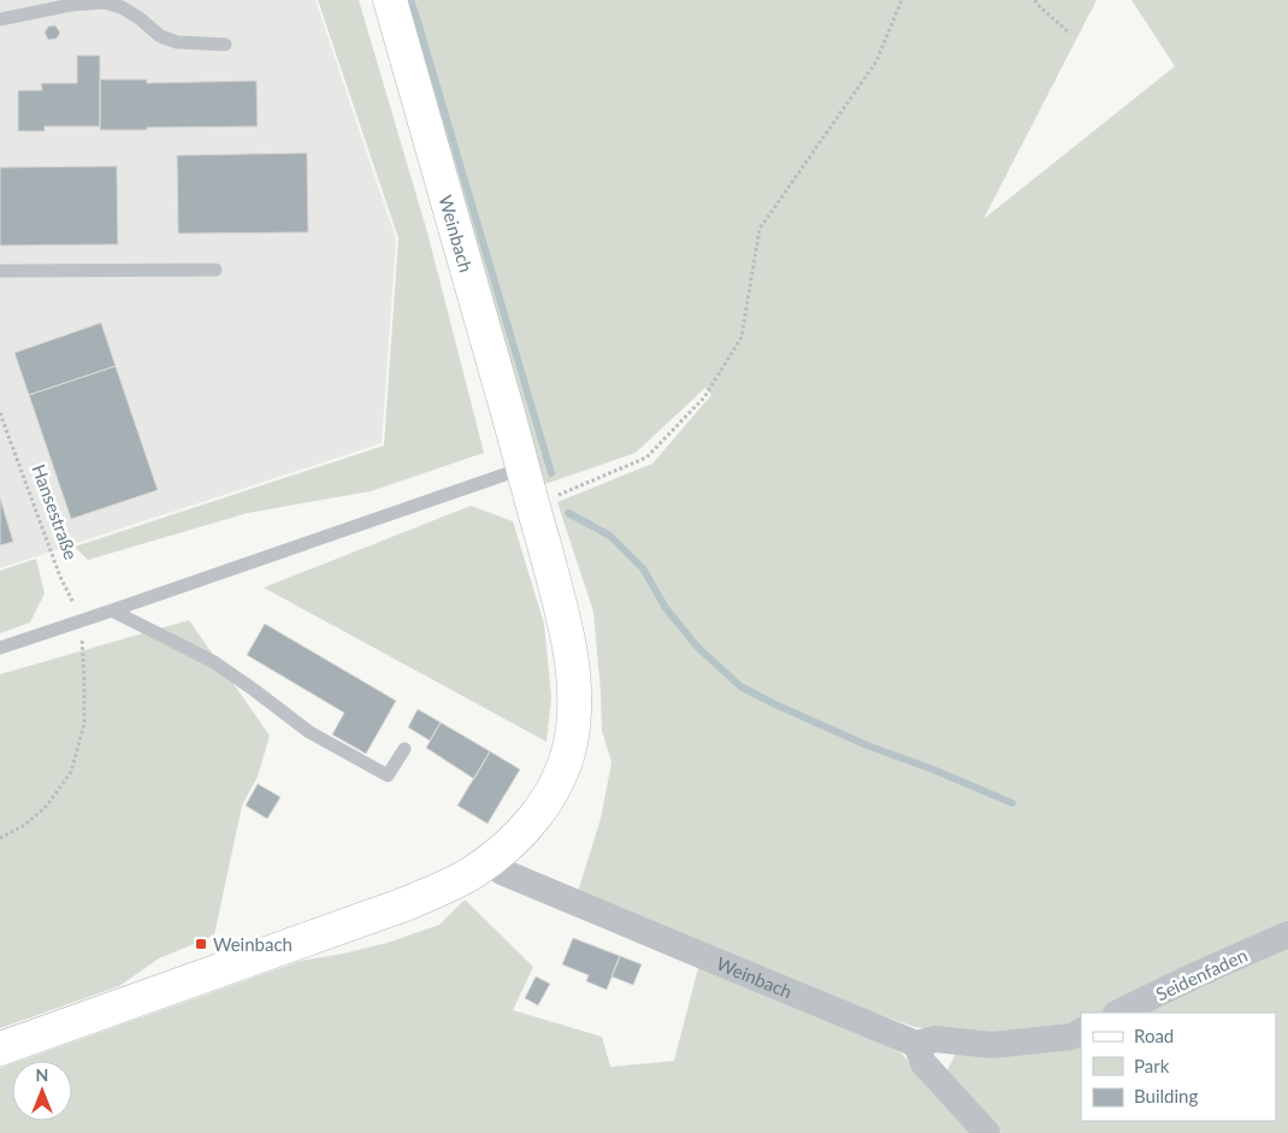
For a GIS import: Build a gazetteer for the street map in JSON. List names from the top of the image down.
{
  "streets": {
    "main road": ["Weinbach"],
    "street": ["Seidenfaden"],
    "path": ["Hansestraße"]
  },
  "places": {
    "transit": ["Weinbach"]
  },
  "legend": ["Road", "Park", "Building"],
  "north": "top"
}
